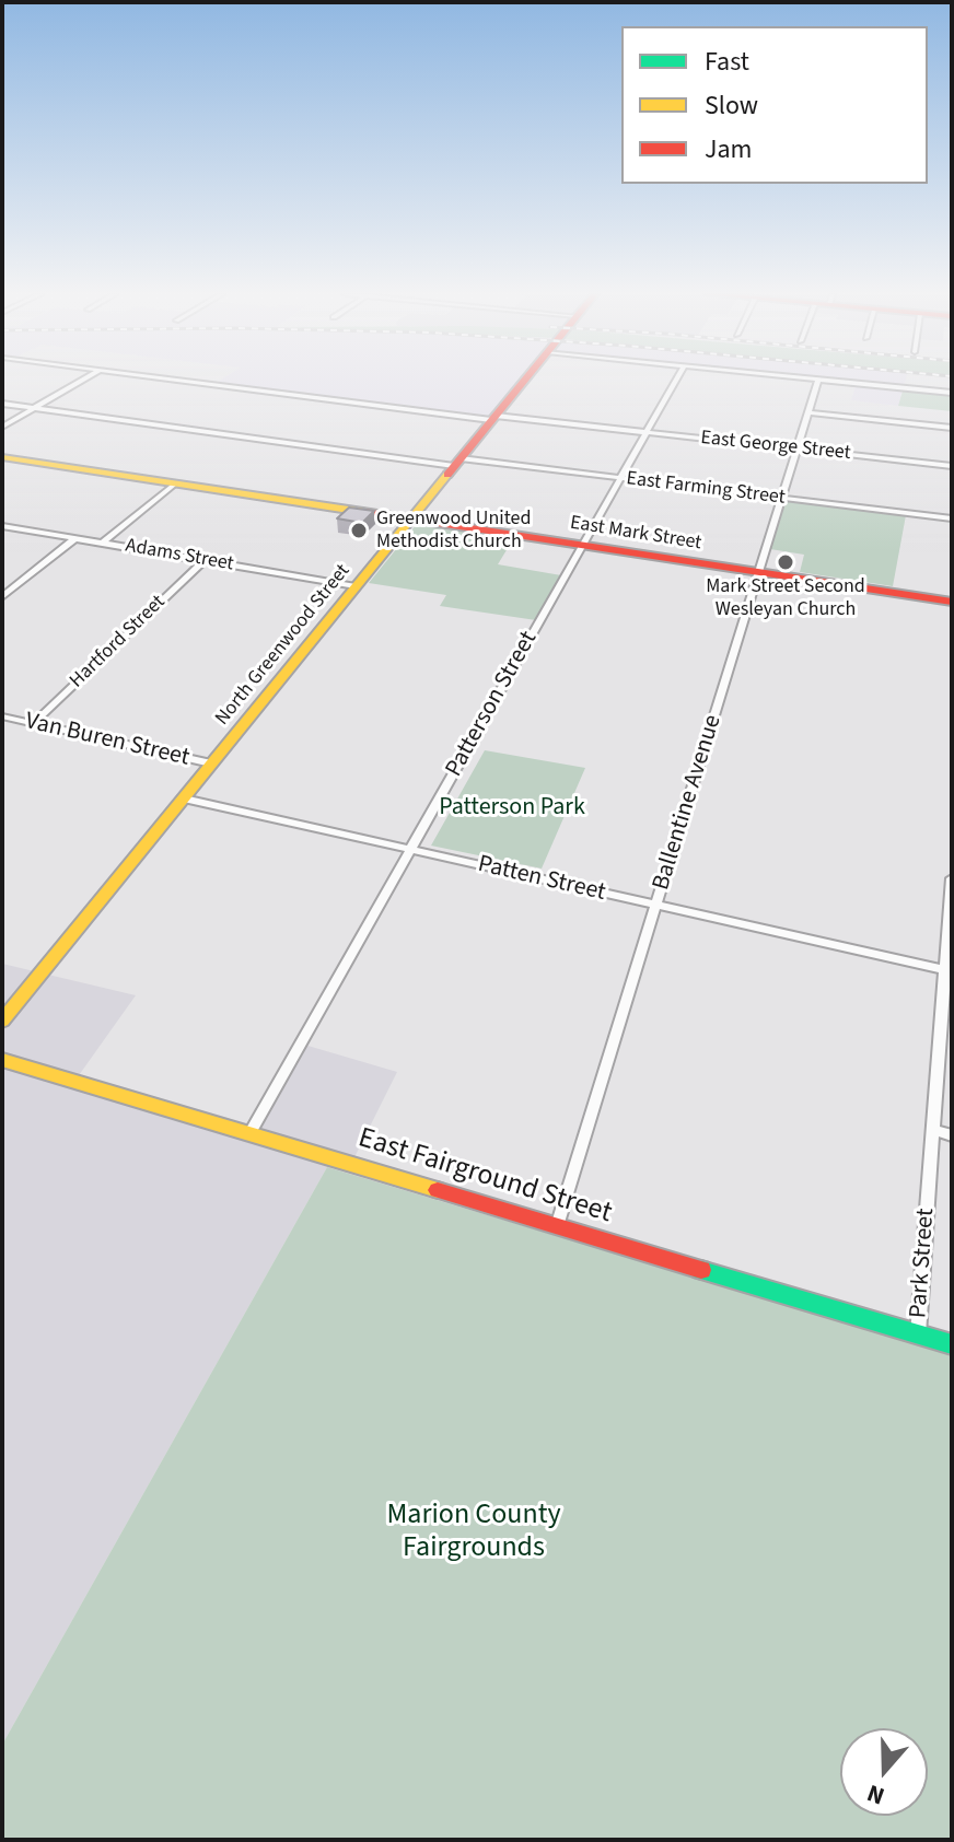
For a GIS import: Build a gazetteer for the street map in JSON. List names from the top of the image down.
{
  "streets": {
    "street": [
      "East George Street",
      "East Farming Street",
      "East Mark Street",
      "Adams Street",
      "Hartford Street",
      "North Greenwood Street",
      "Patterson Street",
      "Van Buren Street",
      "Ballentine Avenue",
      "Patten Street",
      "East Fairground Street",
      "Park Street"
    ]
  },
  "crossings": [
    ["East George Street", "North Greenwood Street"],
    ["East George Street", "Patterson Street"],
    ["East George Street", "Ballentine Avenue"],
    ["East Farming Street", "North Greenwood Street"],
    ["East Farming Street", "Patterson Street"],
    ["East Farming Street", "Ballentine Avenue"],
    ["East Mark Street", "North Greenwood Street"],
    ["East Mark Street", "Patterson Street"],
    ["East Mark Street", "Ballentine Avenue"],
    ["Adams Street", "Hartford Street"],
    ["Adams Street", "North Greenwood Street"],
    ["Hartford Street", "Van Buren Street"],
    ["North Greenwood Street", "Van Buren Street"],
    ["North Greenwood Street", "Patten Street"],
    ["Patterson Street", "Patten Street"],
    ["Patterson Street", "East Fairground Street"],
    ["Ballentine Avenue", "Patten Street"],
    ["Ballentine Avenue", "East Fairground Street"],
    ["Patten Street", "Park Street"],
    ["East Fairground Street", "Park Street"]
  ],
  "parks": ["Patterson Park", "Marion County Fairgrounds"],
  "places": ["Greenwood United Methodist Church", "Mark Street Second Wesleyan Church"],
  "legend": ["Fast", "Slow", "Jam"],
  "north": "bottom"
}
